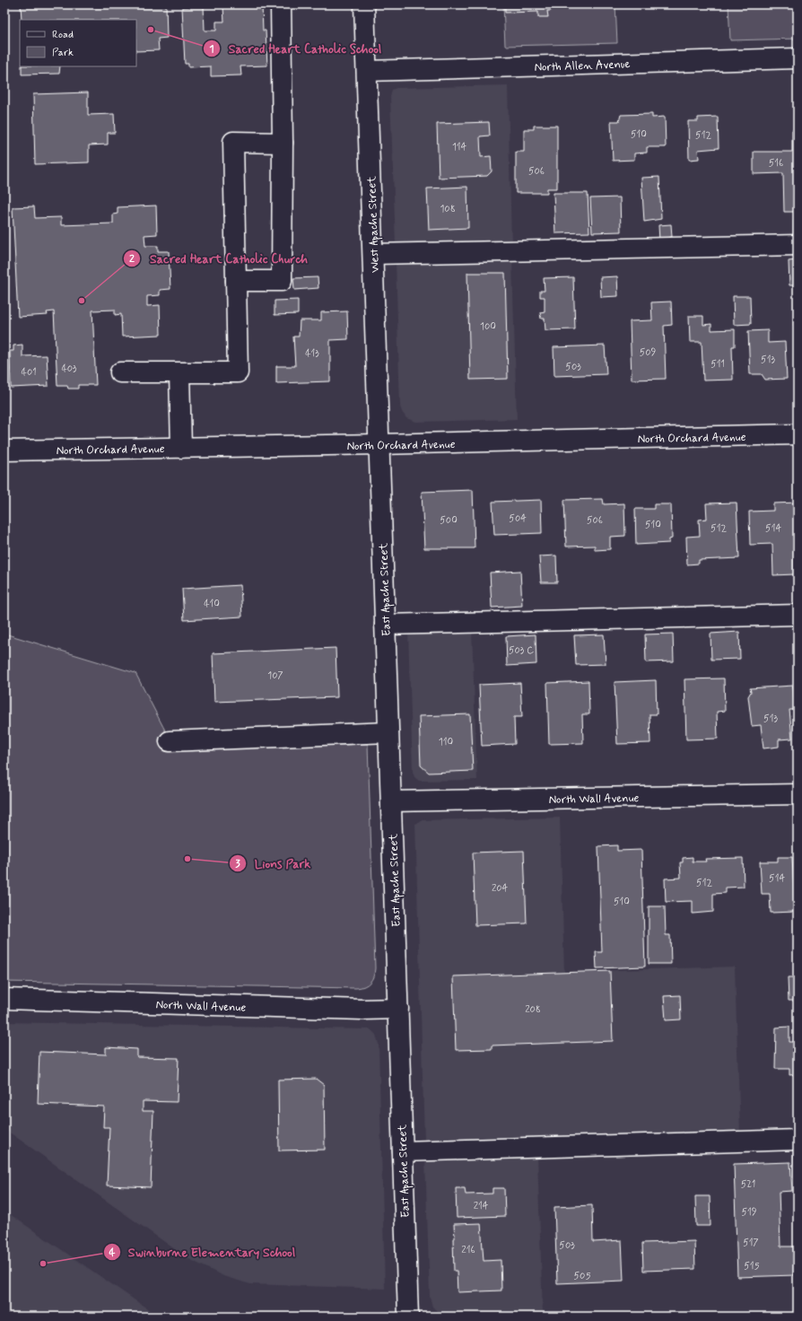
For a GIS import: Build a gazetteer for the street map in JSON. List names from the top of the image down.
{
  "streets": {
    "street": [
      "North Allen Avenue",
      "West Apache Street",
      "North Orchard Avenue",
      "East Apache Street",
      "North Wall Avenue"
    ]
  },
  "crossings": [
    ["North Allen Avenue", "West Apache Street"],
    ["West Apache Street", "North Orchard Avenue"],
    ["West Apache Street", "East Apache Street"],
    ["North Orchard Avenue", "East Apache Street"],
    ["East Apache Street", "North Wall Avenue"]
  ],
  "places": [
    "Sacred Heart Catholic School",
    "Sacred Heart Catholic Church",
    "Lions Park",
    "Swinburne Elementary School"
  ],
  "house_numbers": [
    "510",
    "512",
    "114",
    "516",
    "506",
    "108",
    "100",
    "509",
    "413",
    "513",
    "511",
    "503",
    "403",
    "401",
    "504",
    "500",
    "506",
    "510",
    "512",
    "514",
    "410",
    "503 C",
    "107",
    "513",
    "110",
    "514",
    "512",
    "204",
    "510",
    "208",
    "521",
    "214",
    "519",
    "517",
    "503",
    "216",
    "515",
    "505"
  ],
  "legend": ["Road", "Park"]
}
